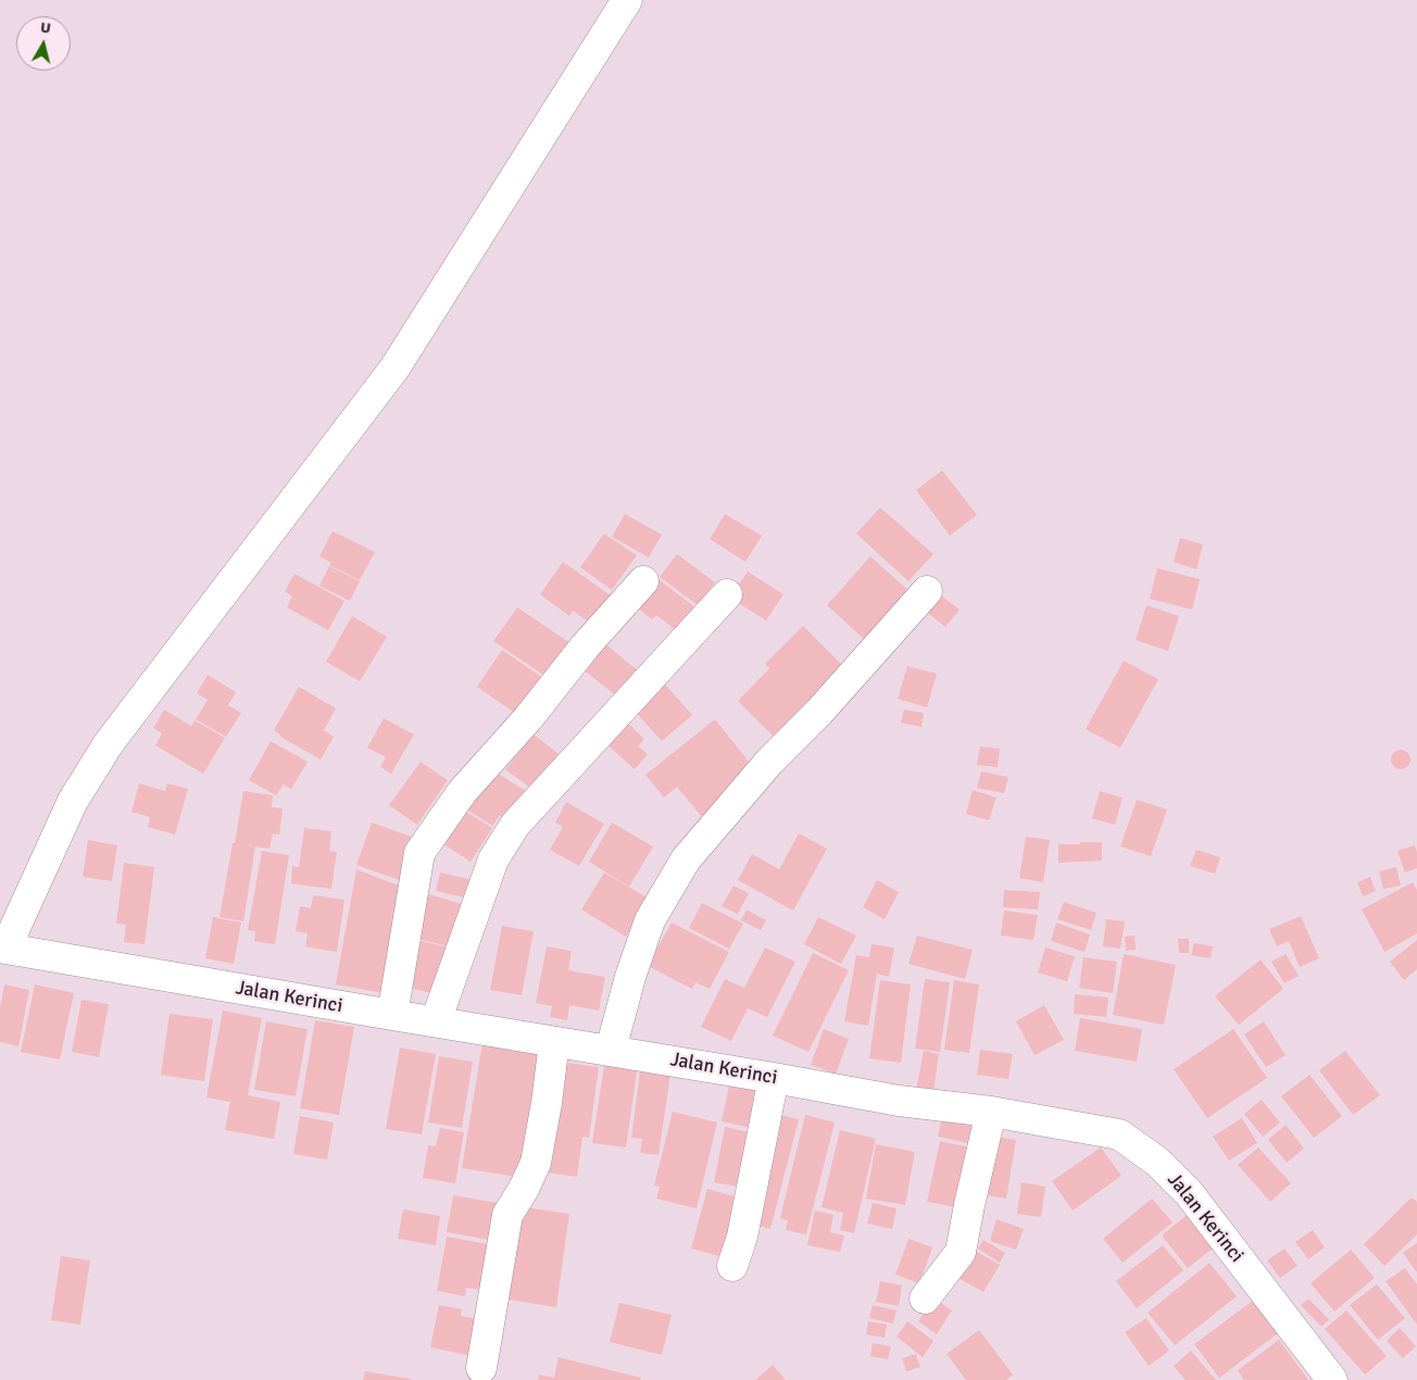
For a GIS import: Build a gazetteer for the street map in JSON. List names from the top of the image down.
{
  "streets": {
    "street": ["Jalan Kerinci"]
  },
  "north": "top"
}
